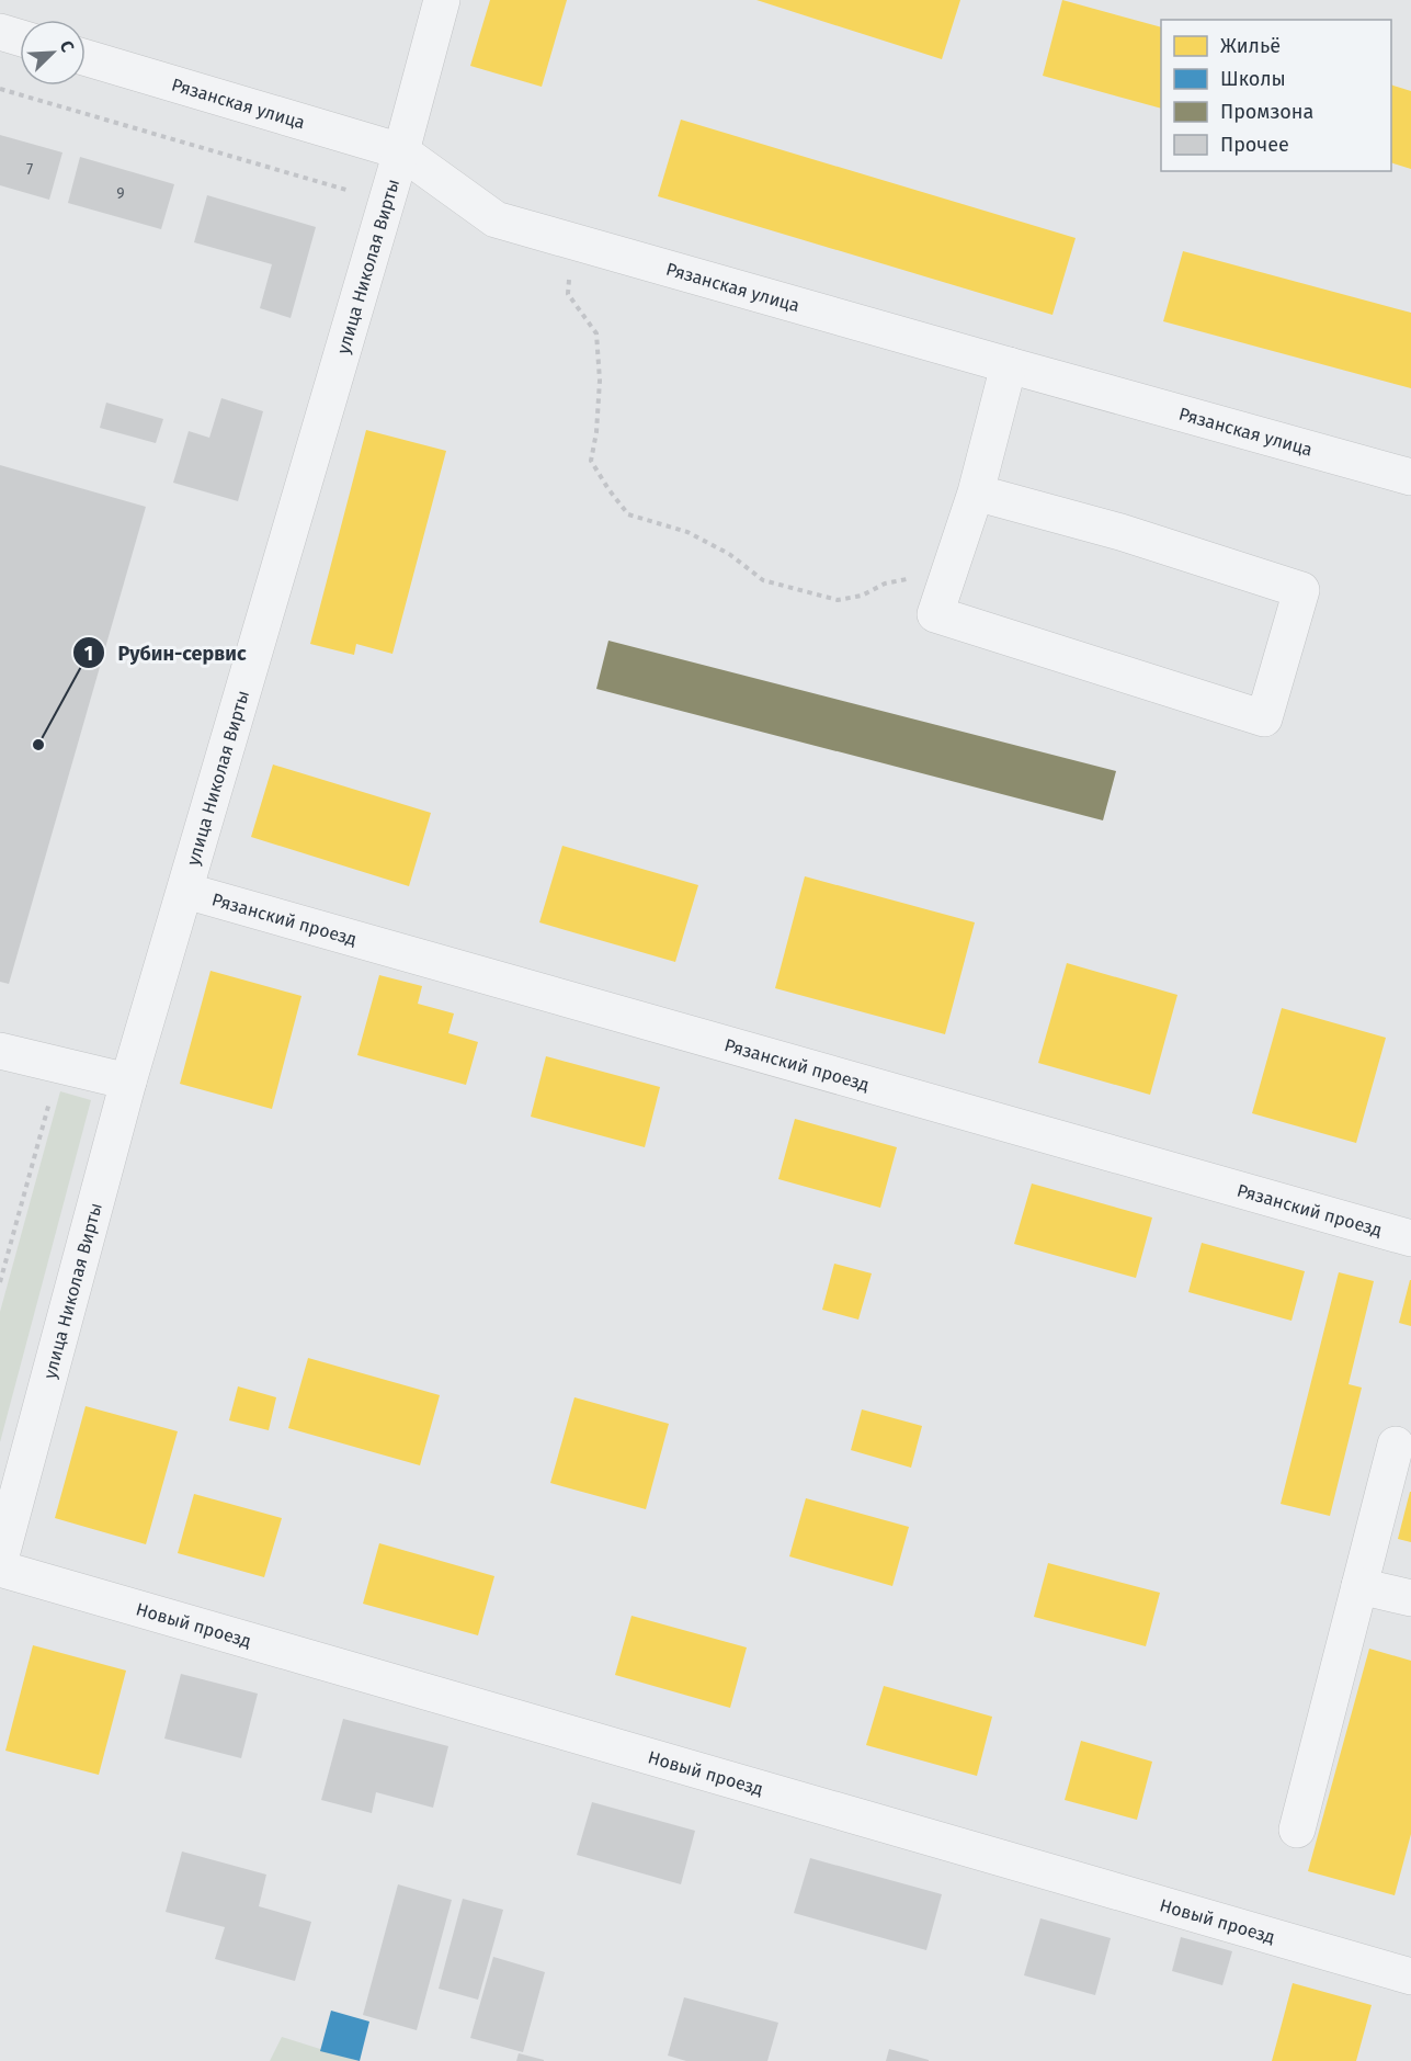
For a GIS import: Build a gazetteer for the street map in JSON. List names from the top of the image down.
{
  "streets": {
    "street": [
      "Рязанская улица",
      "улица Николая Вирты",
      "Рязанский проезд",
      "Новый проезд"
    ]
  },
  "crossings": [
    ["Рязанская улица", "улица Николая Вирты"],
    ["улица Николая Вирты", "Рязанский проезд"]
  ],
  "places": ["Рубин-сервис"],
  "house_numbers": ["7", "9"],
  "legend": [
    "Жильё",
    "Школы",
    "Промзона",
    "Прочее"
  ],
  "north": "top right"
}
